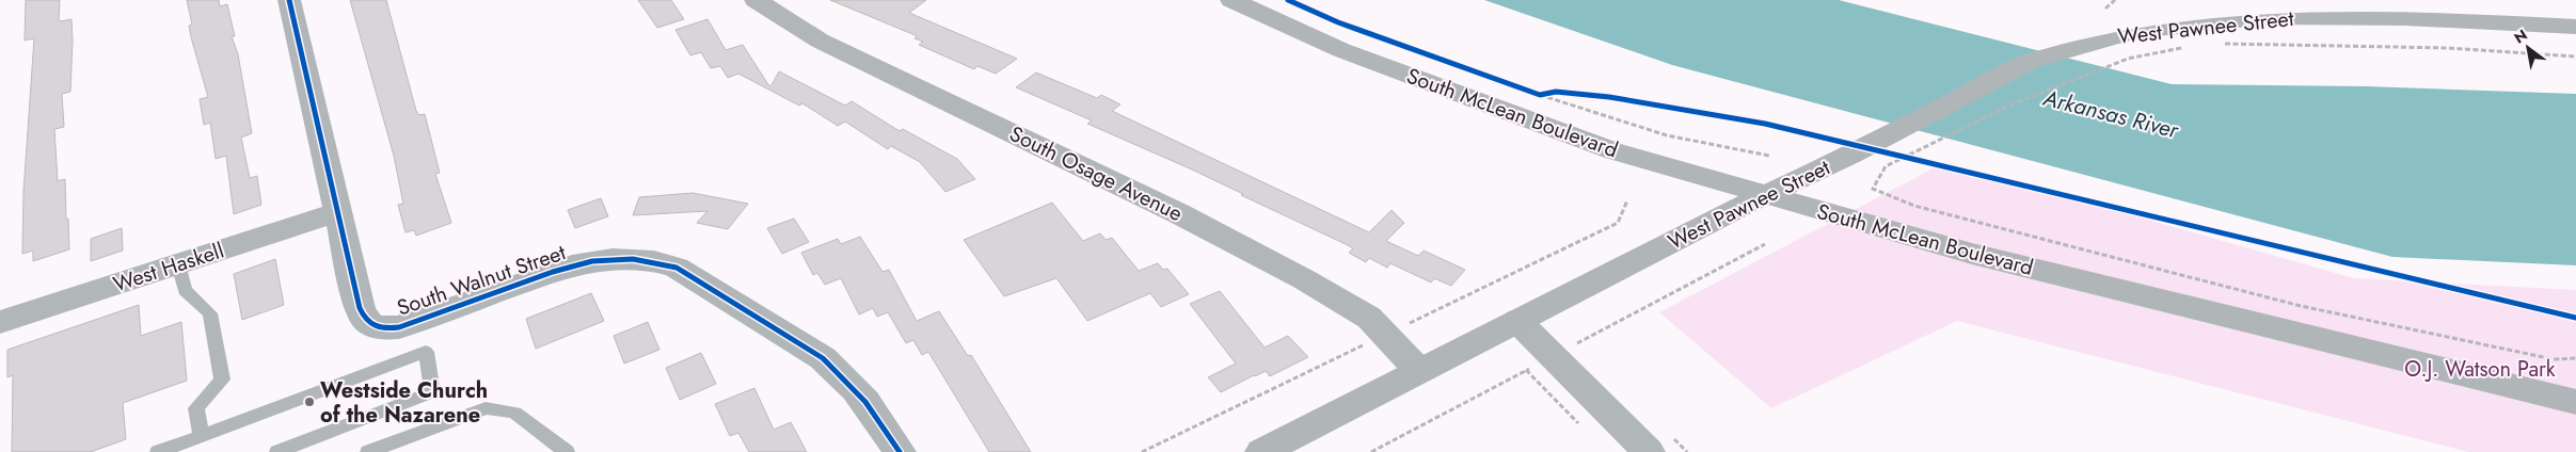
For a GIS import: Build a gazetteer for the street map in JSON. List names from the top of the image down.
{
  "streets": {
    "main road": ["West Pawnee Street", "South McLean Boulevard"],
    "street": ["South Osage Avenue", "West Haskell", "South Walnut Street"]
  },
  "crossings": [
    ["West Pawnee Street", "South McLean Boulevard"],
    ["West Pawnee Street", "South Osage Avenue"],
    ["West Haskell", "South Walnut Street"]
  ],
  "water": ["Arkansas River"],
  "parks": ["O.J. Watson Park"],
  "places": ["Westside Church of the Nazarene"],
  "north": "top left"
}
